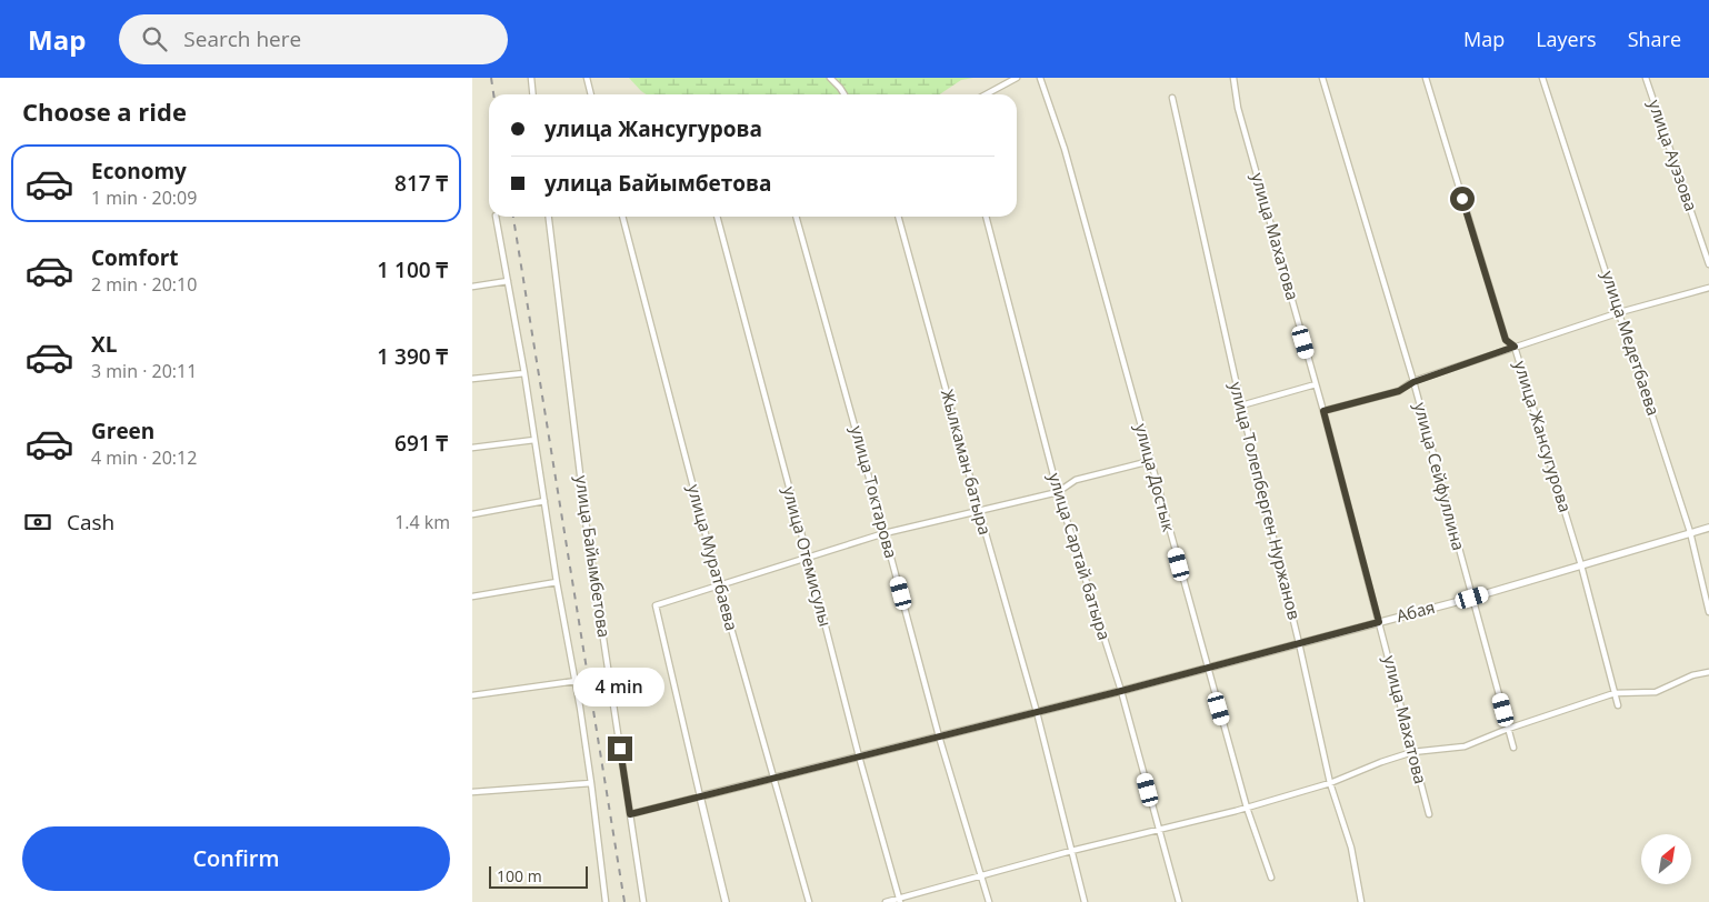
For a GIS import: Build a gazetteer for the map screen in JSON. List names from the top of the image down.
{
  "streets": {
    "street": [
      "улица Ауэзова",
      "улица Махатова",
      "улица Медетбаева",
      "улица Жансугурова",
      "Жылкаман батыра",
      "улица Сейфуллина",
      "улица Достык",
      "улица Токтарова",
      "улица Толепберген Нуржанов",
      "улица Байымбетова",
      "улица Отемисулы",
      "улица Сартай батыра",
      "улица Муратбаева",
      "Абая"
    ]
  },
  "crossings": [
    ["улица Махатова", "Абая"],
    ["улица Медетбаева", "Абая"],
    ["улица Жансугурова", "Абая"],
    ["Жылкаман батыра", "Абая"],
    ["улица Сейфуллина", "Абая"],
    ["улица Достык", "Абая"],
    ["улица Токтарова", "Абая"],
    ["улица Толепберген Нуржанов", "Абая"],
    ["улица Отемисулы", "Абая"],
    ["улица Сартай батыра", "Абая"],
    ["улица Муратбаева", "Абая"]
  ],
  "scale_bar": "100 m",
  "north": "top right",
  "page": {
    "header": "Map",
    "search": "Search here",
    "nav": ["Map", "Layers", "Share"],
    "heading": "Choose a ride",
    "banner": ["улица Жансугурова", "улица Байымбетова"],
    "list": [
      {
        "name": "Economy",
        "note": "1 min · 20:09",
        "value": "817 ₸"
      },
      {
        "name": "Comfort",
        "note": "2 min · 20:10",
        "value": "1 100 ₸"
      },
      {
        "name": "XL",
        "note": "3 min · 20:11",
        "value": "1 390 ₸"
      },
      {
        "name": "Green",
        "note": "4 min · 20:12",
        "value": "691 ₸"
      }
    ],
    "pay": ["Cash", "1.4 km"],
    "bubble": "4 min",
    "buttons": "Confirm",
    "scale": "100 m"
  }
}
